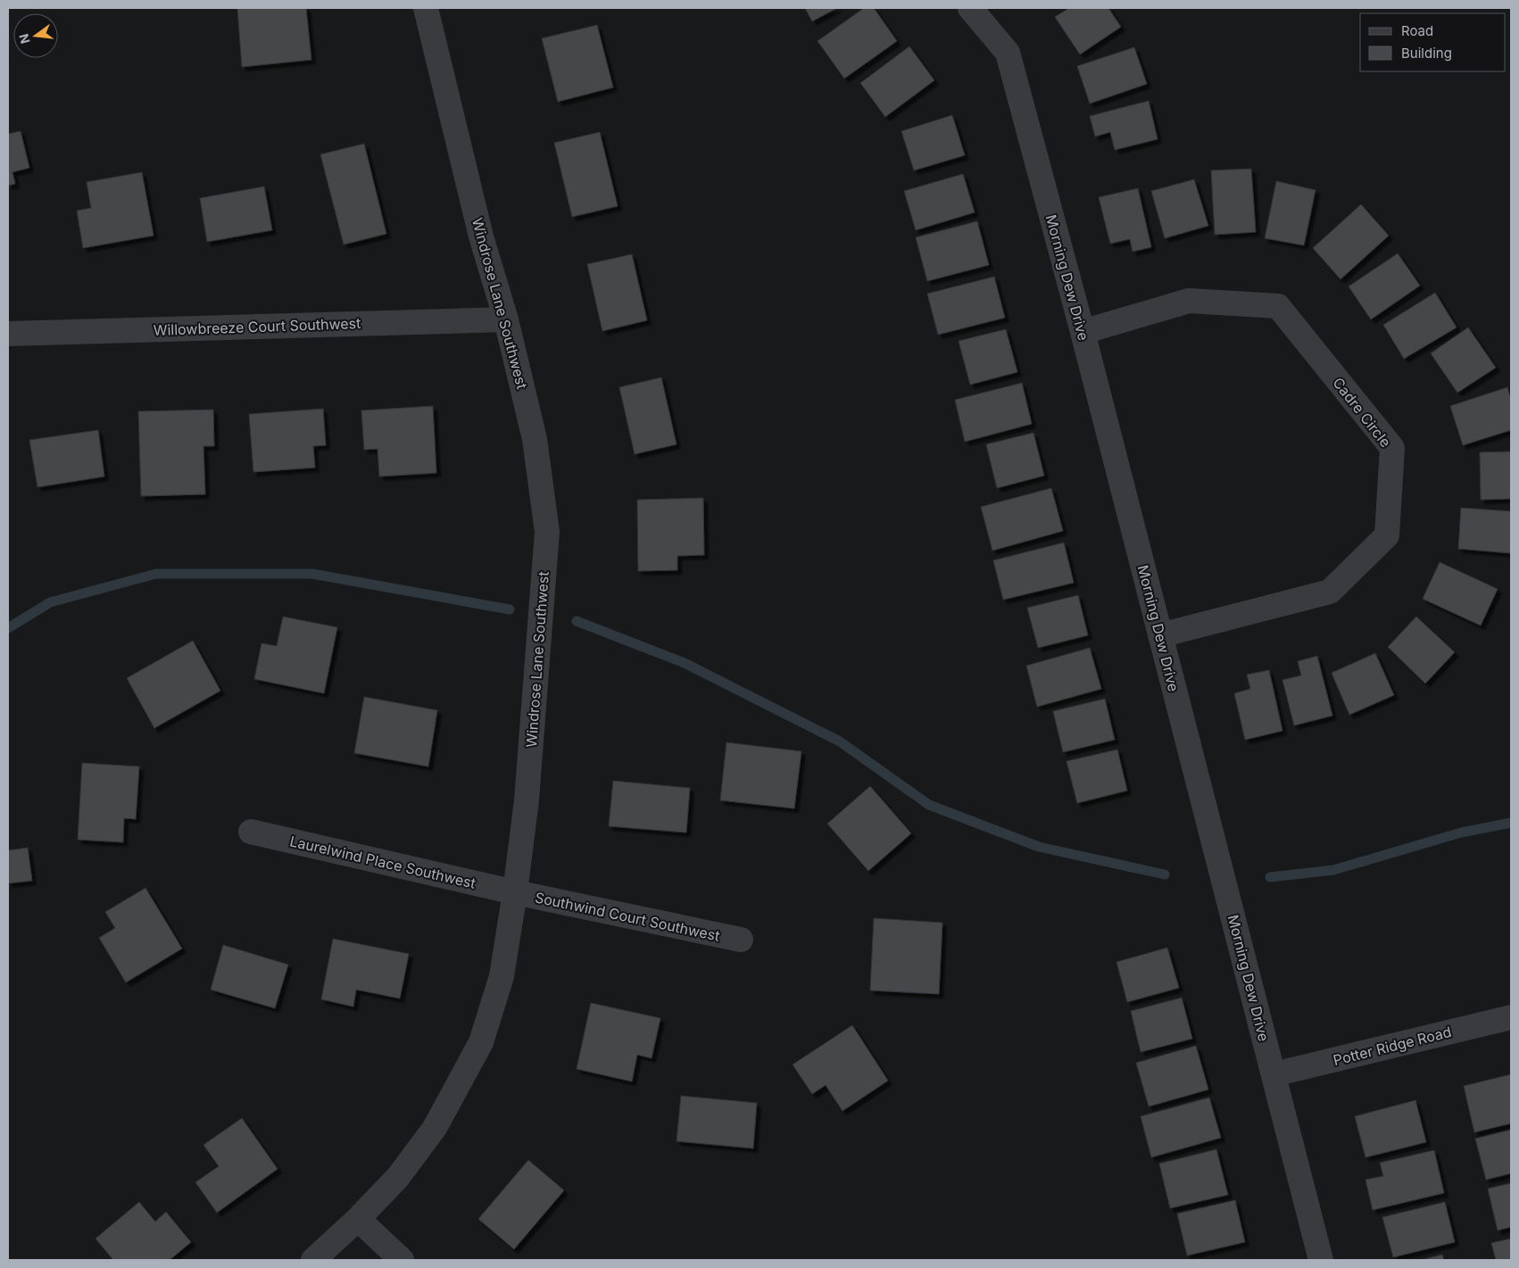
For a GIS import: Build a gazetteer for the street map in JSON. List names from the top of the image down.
{
  "streets": {
    "street": [
      "Morning Dew Drive",
      "Windrose Lane Southwest",
      "Willowbreeze Court Southwest",
      "Cadre Circle",
      "Laurelwind Place Southwest",
      "Southwind Court Southwest",
      "Potter Ridge Road"
    ]
  },
  "crossings": [
    ["Morning Dew Drive", "Cadre Circle"],
    ["Morning Dew Drive", "Potter Ridge Road"],
    ["Windrose Lane Southwest", "Willowbreeze Court Southwest"],
    ["Windrose Lane Southwest", "Laurelwind Place Southwest"],
    ["Windrose Lane Southwest", "Southwind Court Southwest"],
    ["Laurelwind Place Southwest", "Southwind Court Southwest"]
  ],
  "legend": ["Road", "Building"],
  "north": "left"
}
